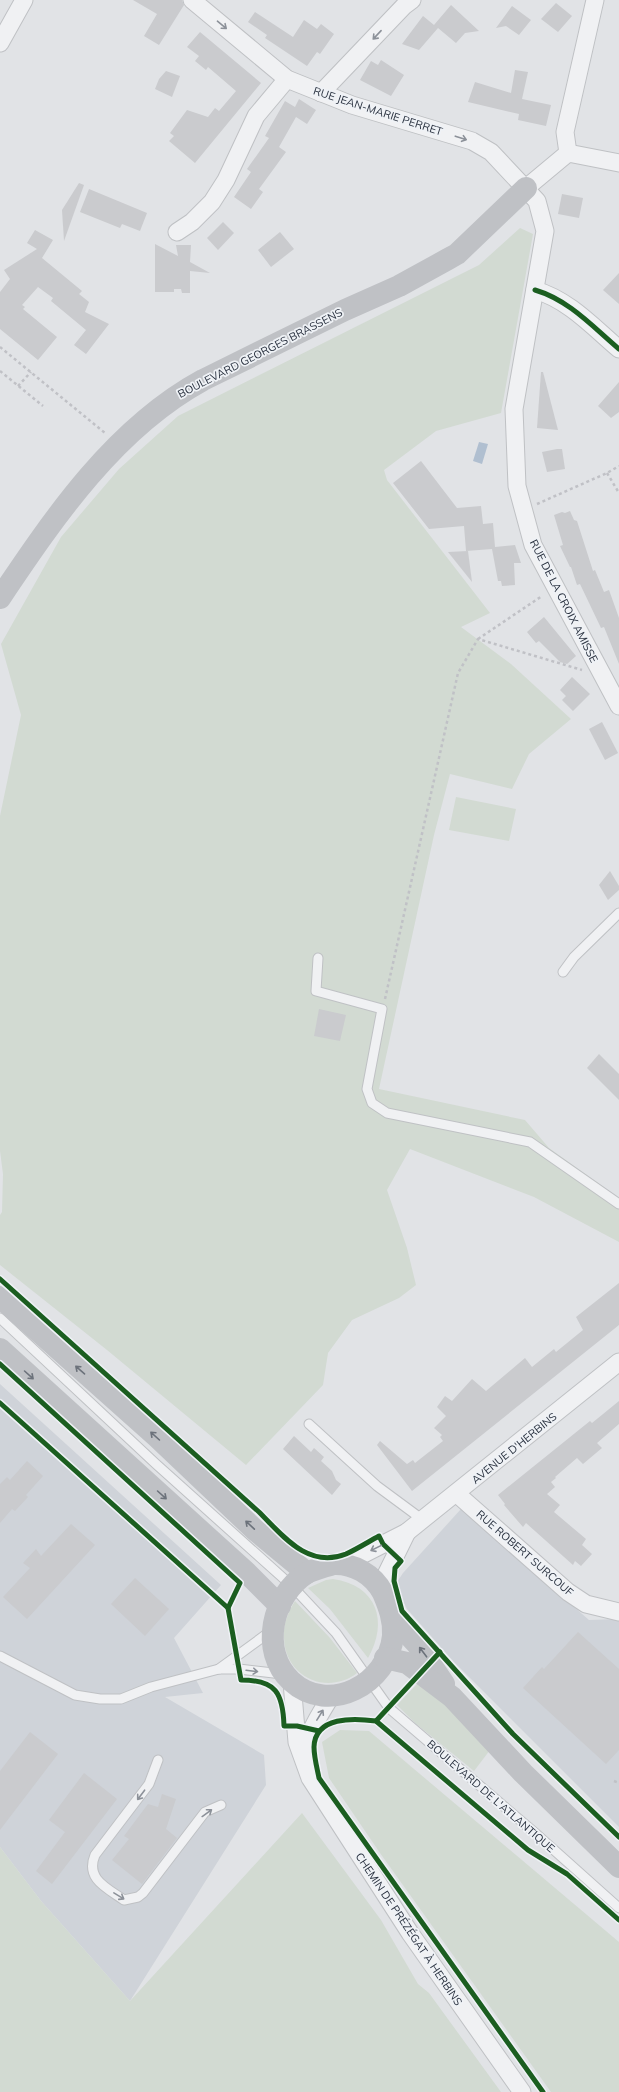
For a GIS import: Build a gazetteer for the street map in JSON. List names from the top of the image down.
{
  "streets": {
    "main road": ["BOULEVARD GEORGES BRASSENS"],
    "street": [
      "RUE JEAN-MARIE PERRET",
      "RUE DE LA CROIX AMISSE",
      "AVENUE D'HERBINS",
      "RUE ROBERT SURCOUF",
      "CHEMIN DE PRÉZÉGAT À HERBINS"
    ],
    "lane": ["BOULEVARD DE L'ATLANTIQUE"]
  },
  "crossings": [
    ["RUE JEAN-MARIE PERRET", "BOULEVARD GEORGES BRASSENS"],
    ["RUE JEAN-MARIE PERRET", "RUE DE LA CROIX AMISSE"],
    ["BOULEVARD GEORGES BRASSENS", "RUE DE LA CROIX AMISSE"],
    ["AVENUE D'HERBINS", "RUE ROBERT SURCOUF"]
  ],
  "one_way": ["RUE JEAN-MARIE PERRET"]
}
